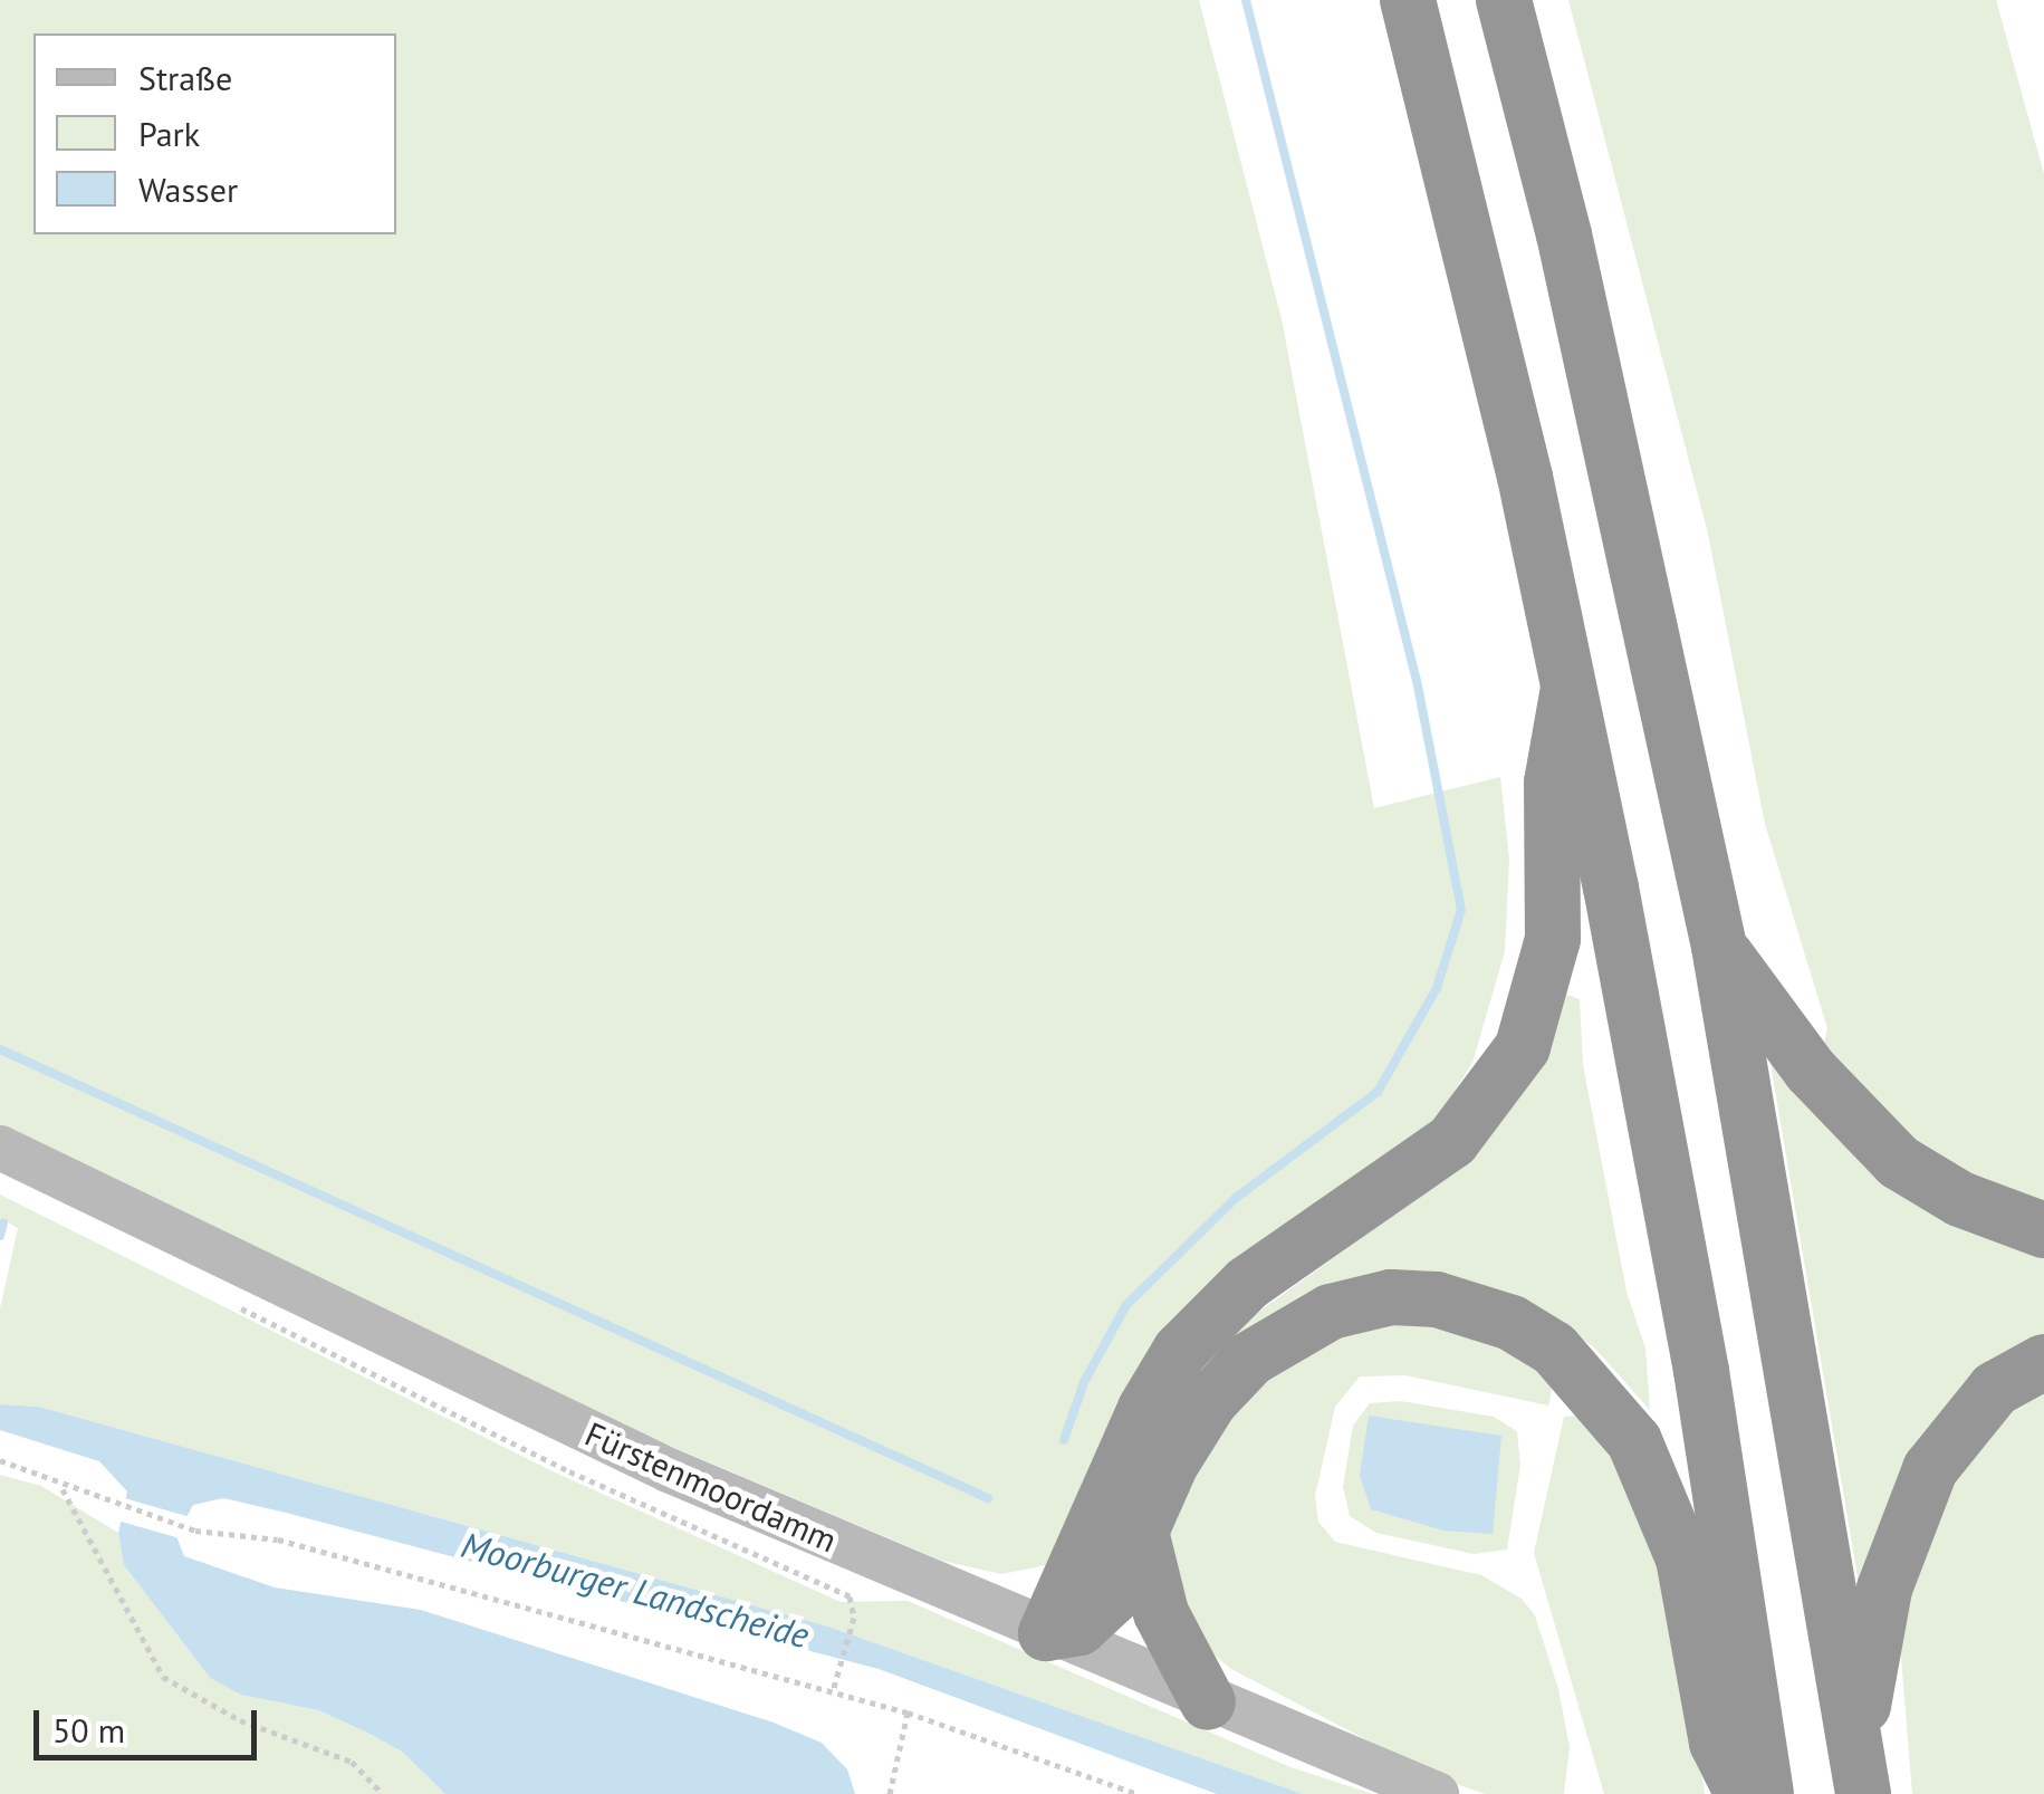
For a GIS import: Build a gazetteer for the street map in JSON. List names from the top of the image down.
{
  "streets": {
    "main road": ["Fürstenmoordamm"]
  },
  "water": ["Moorburger Landscheide"],
  "legend": ["Straße", "Park", "Wasser"],
  "scale_bar": "50 m"
}
